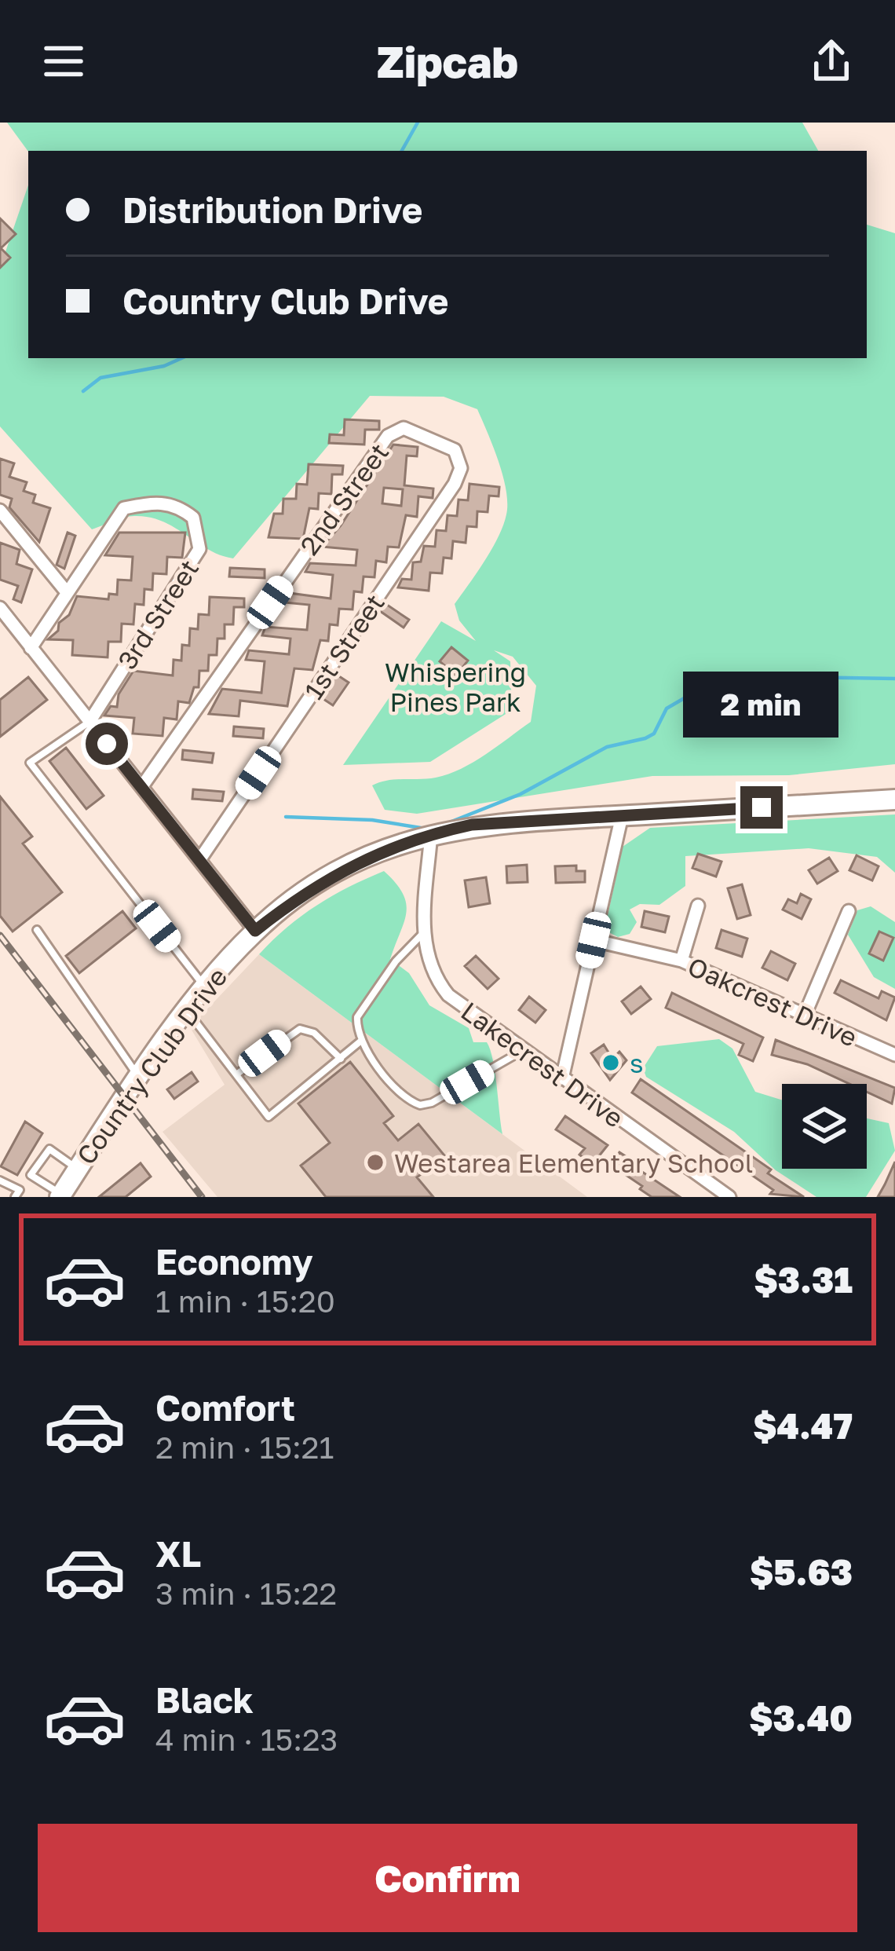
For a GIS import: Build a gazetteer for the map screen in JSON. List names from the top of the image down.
{
  "streets": {
    "main road": ["Country Club Drive"],
    "street": [
      "2nd Street",
      "3rd Street",
      "1st Street",
      "Oakcrest Drive",
      "Lakecrest Drive"
    ]
  },
  "crossings": [
    ["2nd Street", "1st Street"],
    ["Lakecrest Drive", "Country Club Drive"]
  ],
  "parks": ["Whispering Pines Park"],
  "places": ["s", "Westarea Elementary School"],
  "page": {
    "header": "Zipcab",
    "banner": ["Distribution Drive", "Country Club Drive"],
    "bubble": "2 min",
    "list": [
      {
        "name": "Economy",
        "note": "1 min · 15:20",
        "value": "$3.31"
      },
      {
        "name": "Comfort",
        "note": "2 min · 15:21",
        "value": "$4.47"
      },
      {
        "name": "XL",
        "note": "3 min · 15:22",
        "value": "$5.63"
      },
      {
        "name": "Black",
        "note": "4 min · 15:23",
        "value": "$3.40"
      }
    ],
    "buttons": "Confirm"
  }
}
